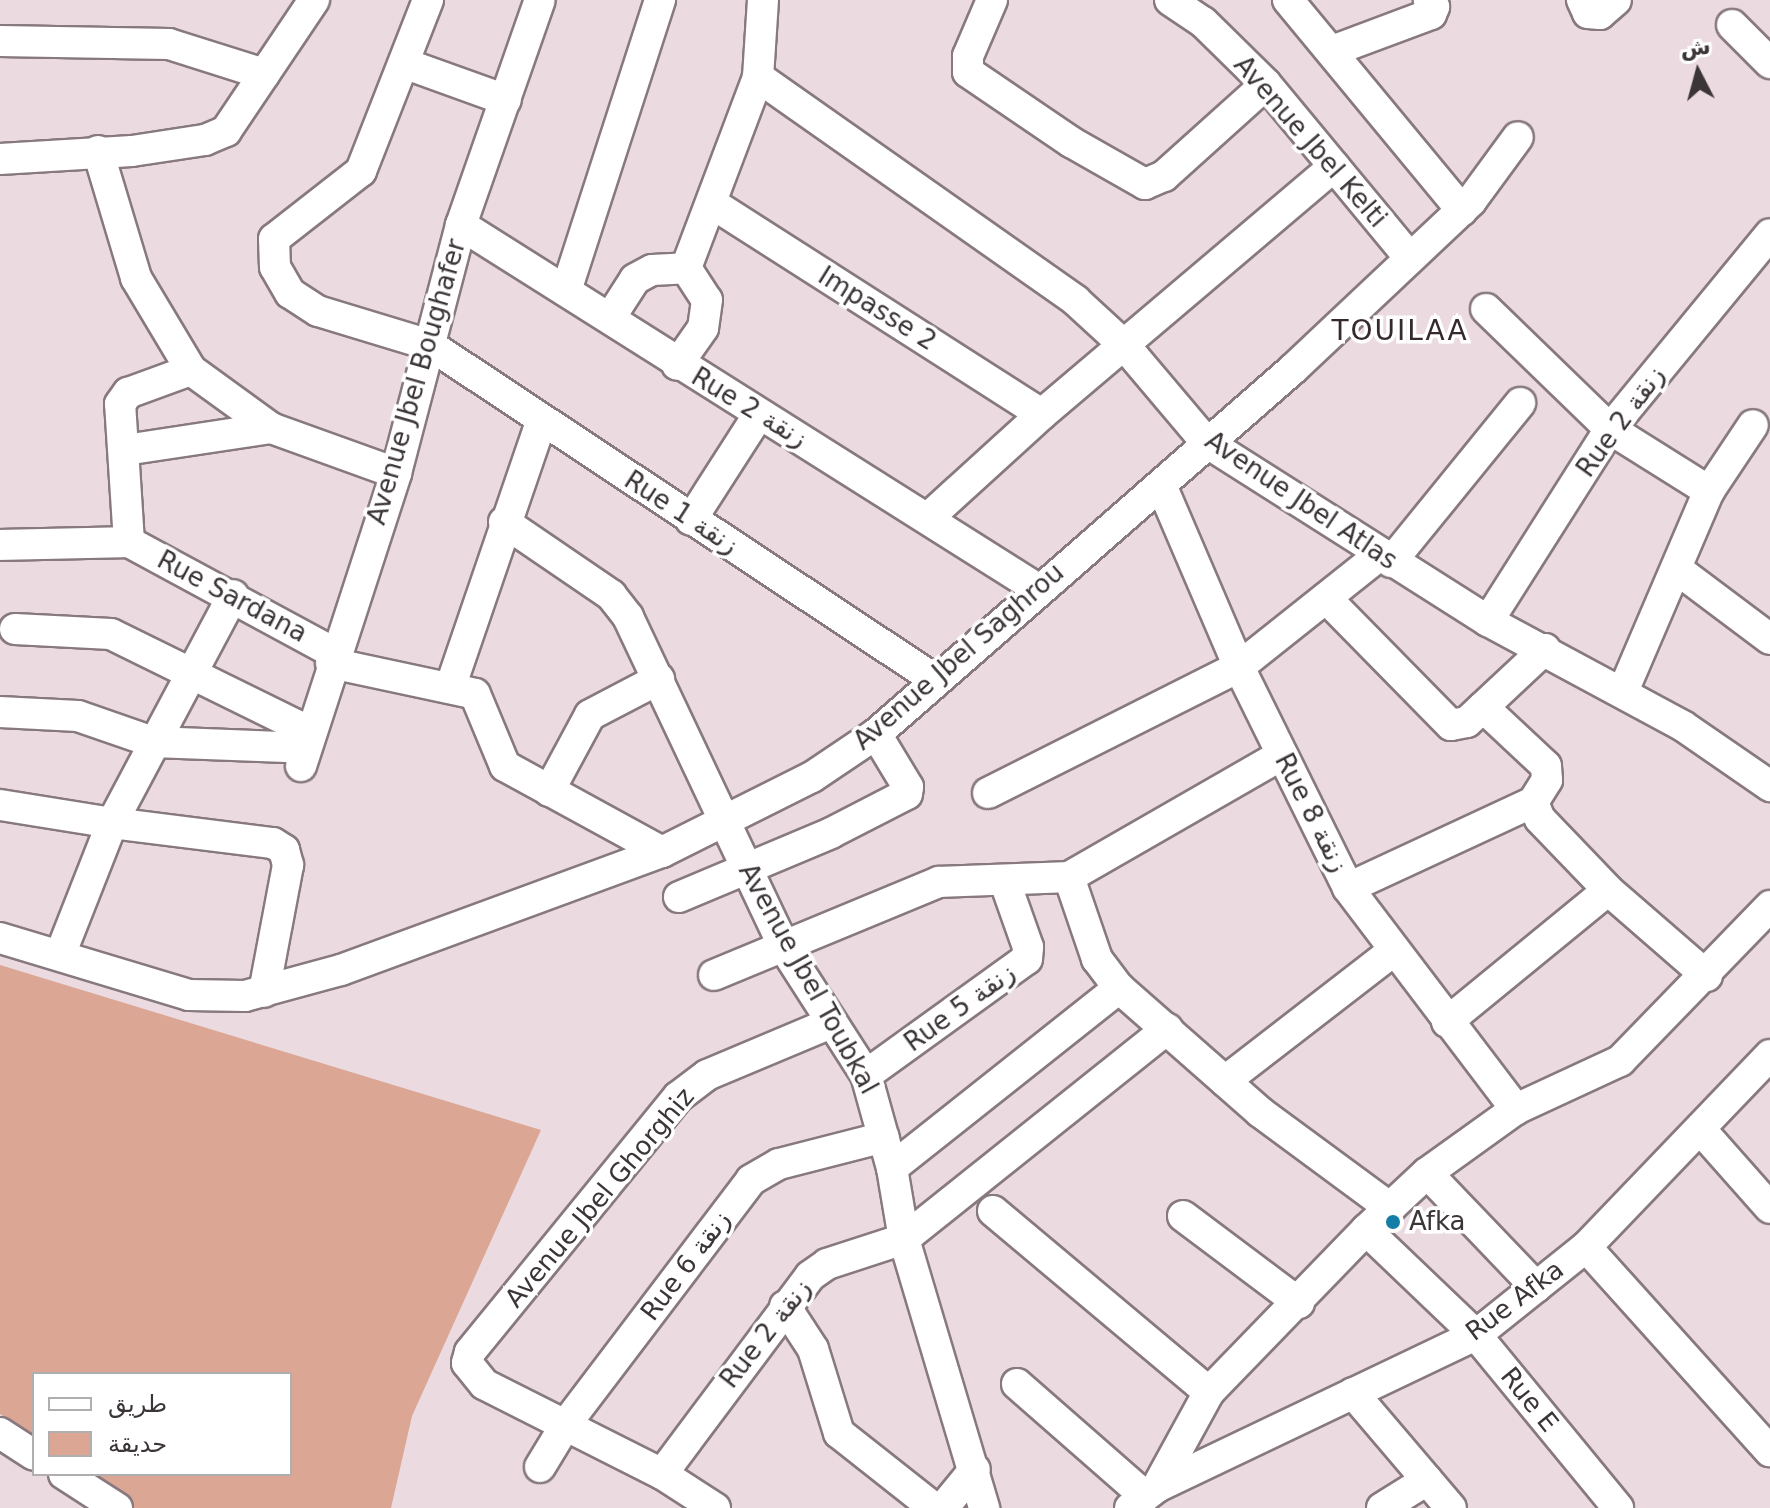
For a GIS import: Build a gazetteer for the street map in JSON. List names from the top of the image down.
{
  "streets": {
    "street": [
      "Avenue Jbel Kelti",
      "Impasse 2",
      "Avenue Jbel Boughafer",
      "Rue 2 زنقة",
      "Avenue Jbel Atlas",
      "Rue 1 زنقة",
      "Rue Sardana",
      "Avenue Jbel Saghrou",
      "Rue 8 زنقة",
      "Avenue Jbel Toubkal",
      "Rue 5 زنقة",
      "Avenue Jbel Ghorghiz",
      "Rue 6 زنقة",
      "Rue Afka",
      "Rue E"
    ]
  },
  "crossings": [
    ["Avenue Jbel Kelti", "Avenue Jbel Saghrou"],
    ["Avenue Jbel Boughafer", "Rue 2 زنقة"],
    ["Avenue Jbel Boughafer", "Rue 1 زنقة"],
    ["Avenue Jbel Boughafer", "Rue Sardana"],
    ["Rue 2 زنقة", "Avenue Jbel Atlas"],
    ["Rue 2 زنقة", "Avenue Jbel Saghrou"],
    ["Rue 2 زنقة", "Avenue Jbel Toubkal"],
    ["Avenue Jbel Atlas", "Avenue Jbel Saghrou"],
    ["Rue 1 زنقة", "Avenue Jbel Saghrou"],
    ["Avenue Jbel Saghrou", "Rue 8 زنقة"],
    ["Avenue Jbel Saghrou", "Avenue Jbel Toubkal"],
    ["Avenue Jbel Toubkal", "Rue 5 زنقة"],
    ["Avenue Jbel Toubkal", "Avenue Jbel Ghorghiz"],
    ["Avenue Jbel Toubkal", "Rue 6 زنقة"],
    ["Avenue Jbel Ghorghiz", "Rue 6 زنقة"],
    ["Rue Afka", "Rue E"]
  ],
  "districts": ["TOUILAA"],
  "places": ["Afka"],
  "legend": ["طريق", "حديقة"],
  "north": "top"
}
